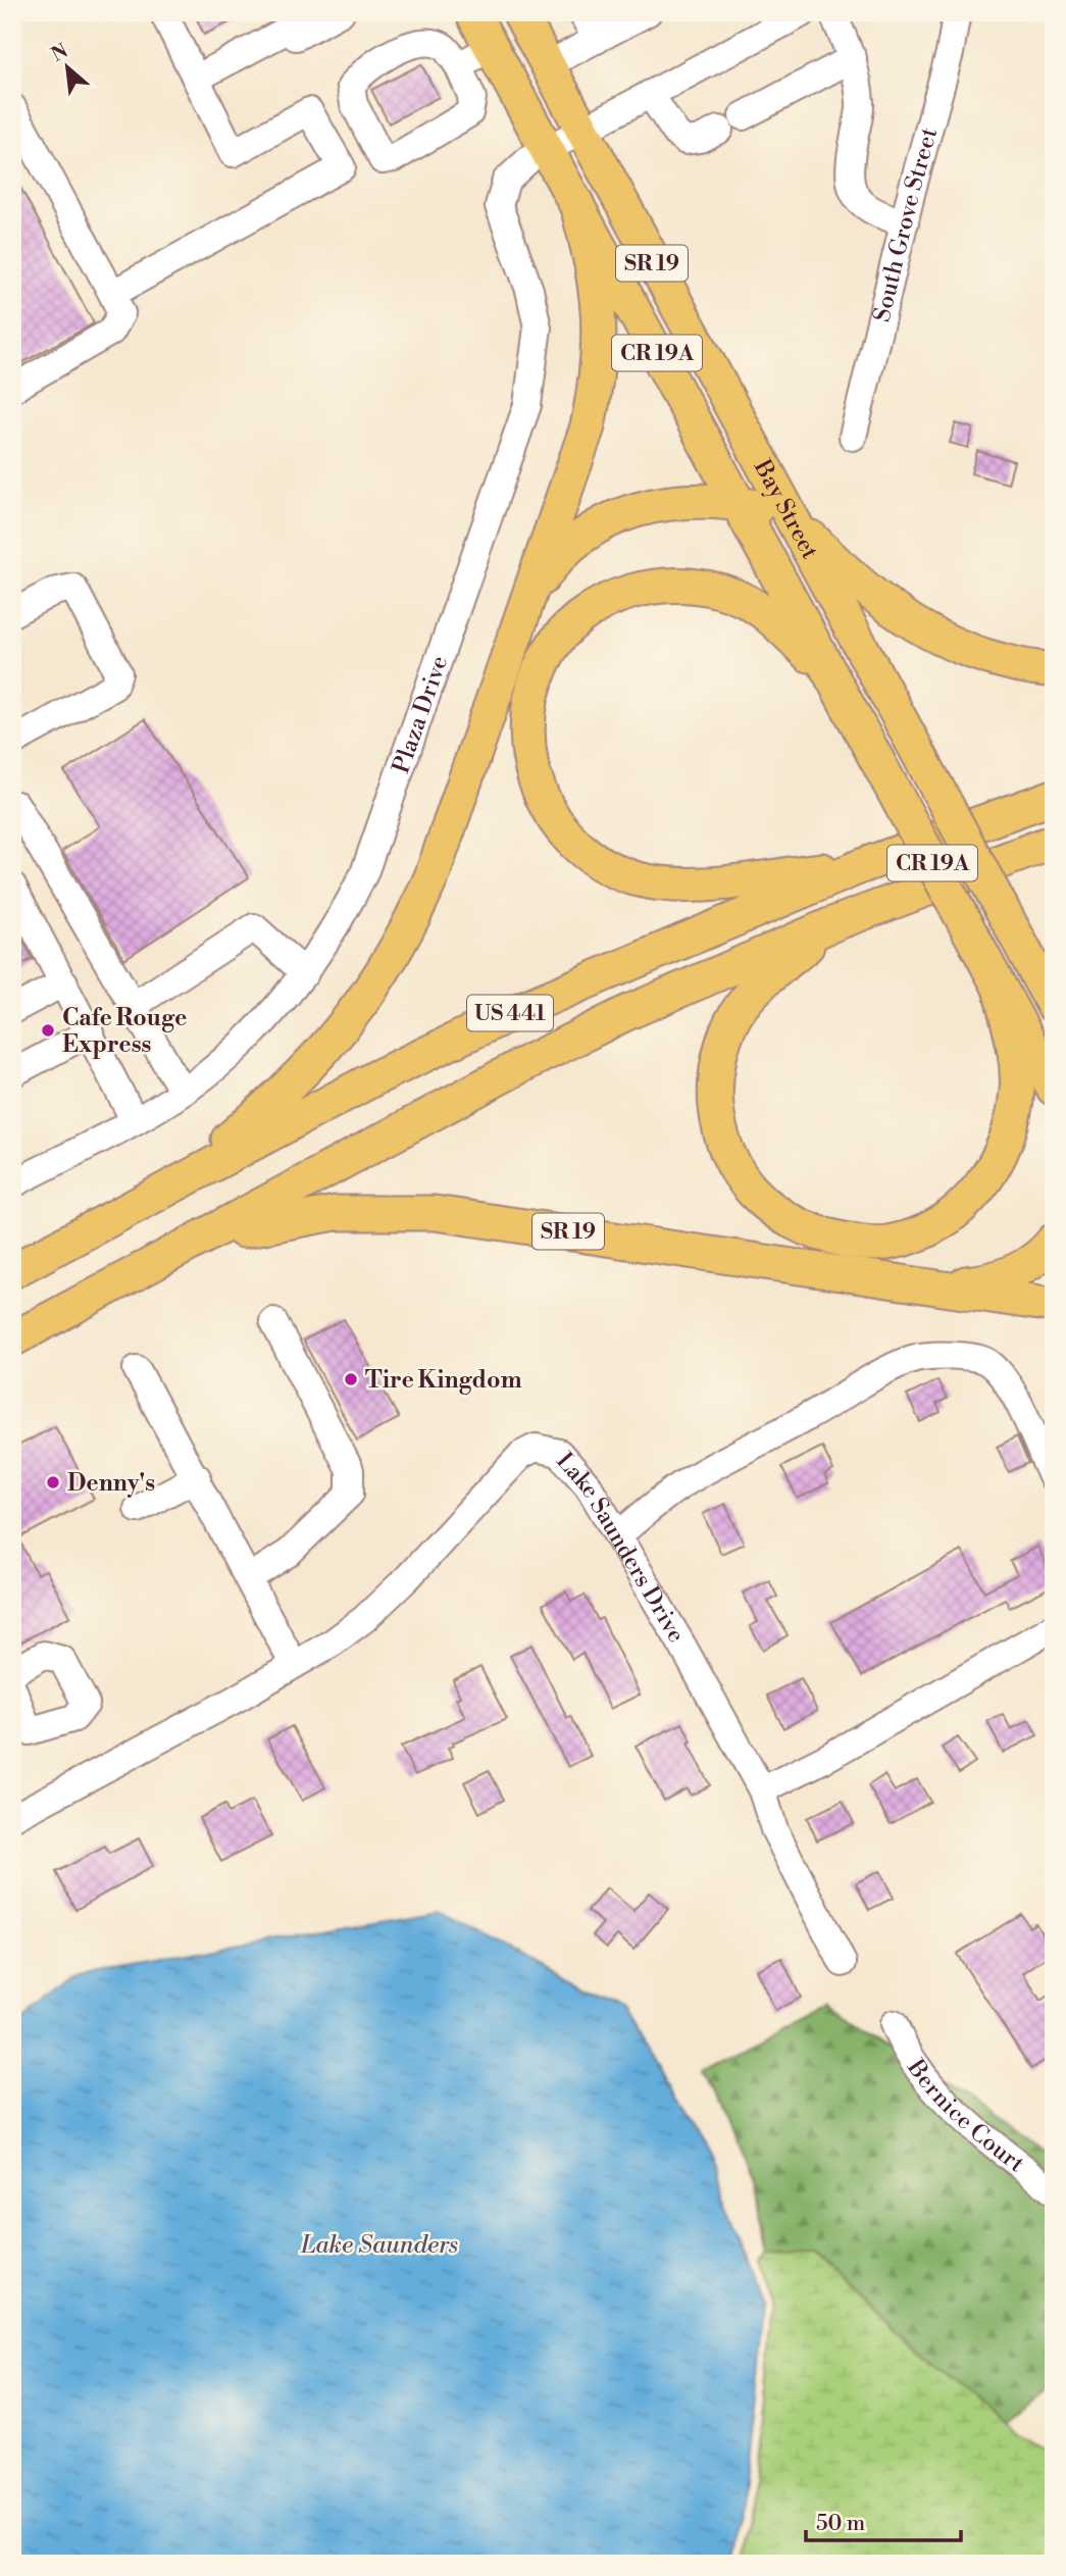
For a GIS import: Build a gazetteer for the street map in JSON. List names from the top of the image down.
{
  "streets": {
    "main road": [
      "SR 19",
      "CR 19A",
      "Bay Street",
      "US 441"
    ],
    "street": [
      "South Grove Street",
      "Plaza Drive",
      "Lake Saunders Drive",
      "Bernice Court"
    ]
  },
  "crossings": [
    ["SR 19", "Bay Street"],
    ["SR 19", "US 441"],
    ["CR 19A", "Bay Street"],
    ["Bay Street", "Plaza Drive"]
  ],
  "water": ["Lake Saunders"],
  "places": ["Cafe Rouge Express", "Tire Kingdom", "Denny's"],
  "scale_bar": "50 m",
  "north": "top left"
}
